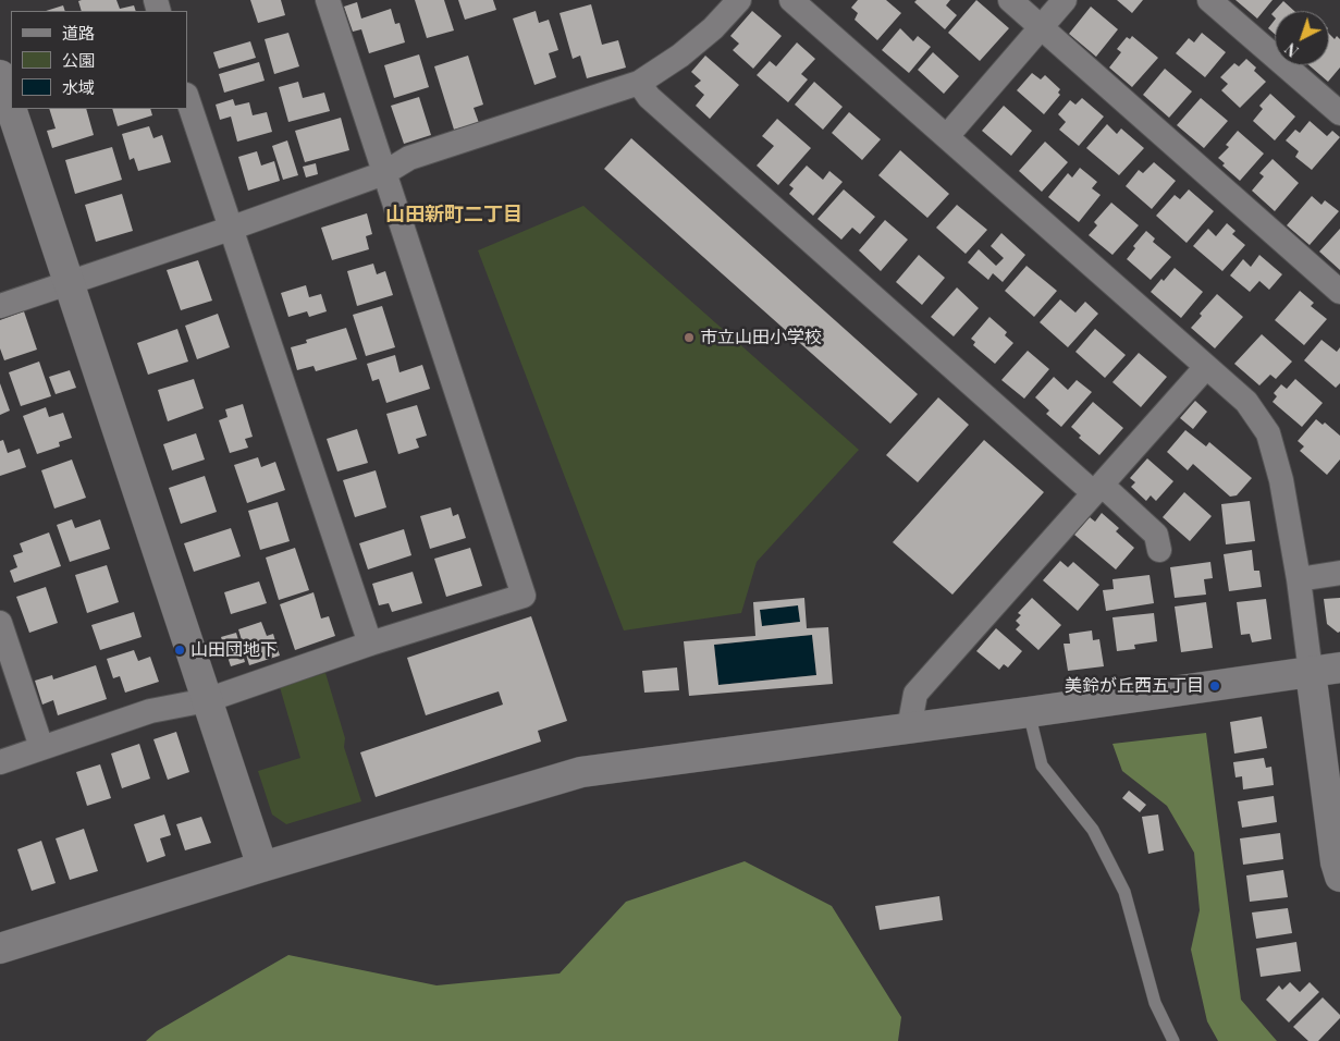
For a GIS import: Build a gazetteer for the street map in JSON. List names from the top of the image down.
{
  "districts": ["山田新町二丁目"],
  "places": ["市立山田小学校", "山田団地下", "美鈴が丘西五丁目"],
  "legend": ["道路", "公園", "水域"],
  "north": "bottom left"
}
